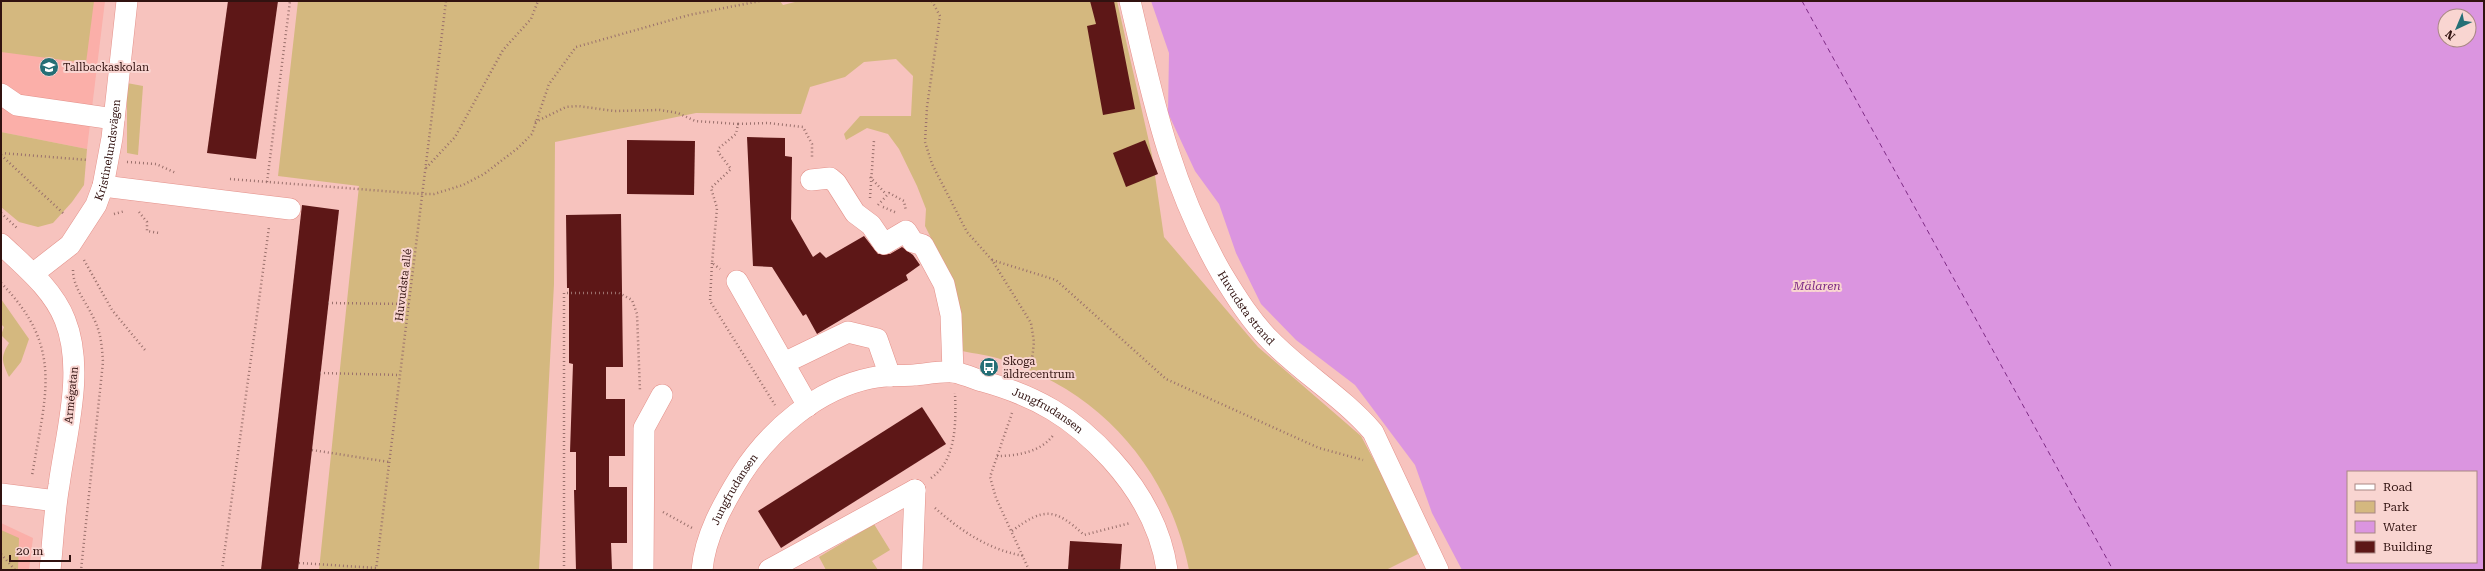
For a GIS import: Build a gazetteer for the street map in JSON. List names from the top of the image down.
{
  "streets": {
    "street": [
      "Kristinelundsvägen",
      "Huvudsta strand",
      "Armégatan",
      "Jungfrudansen"
    ],
    "path": ["Huvudsta allé"]
  },
  "crossings": [
    ["Kristinelundsvägen", "Armégatan"]
  ],
  "water": ["Mälaren"],
  "places": {
    "school or university": ["Tallbackaskolan"],
    "bus stop": ["Skoga äldrecentrum"]
  },
  "legend": [
    "Road",
    "Park",
    "Water",
    "Building"
  ],
  "scale_bar": "20 m",
  "north": "bottom left"
}
